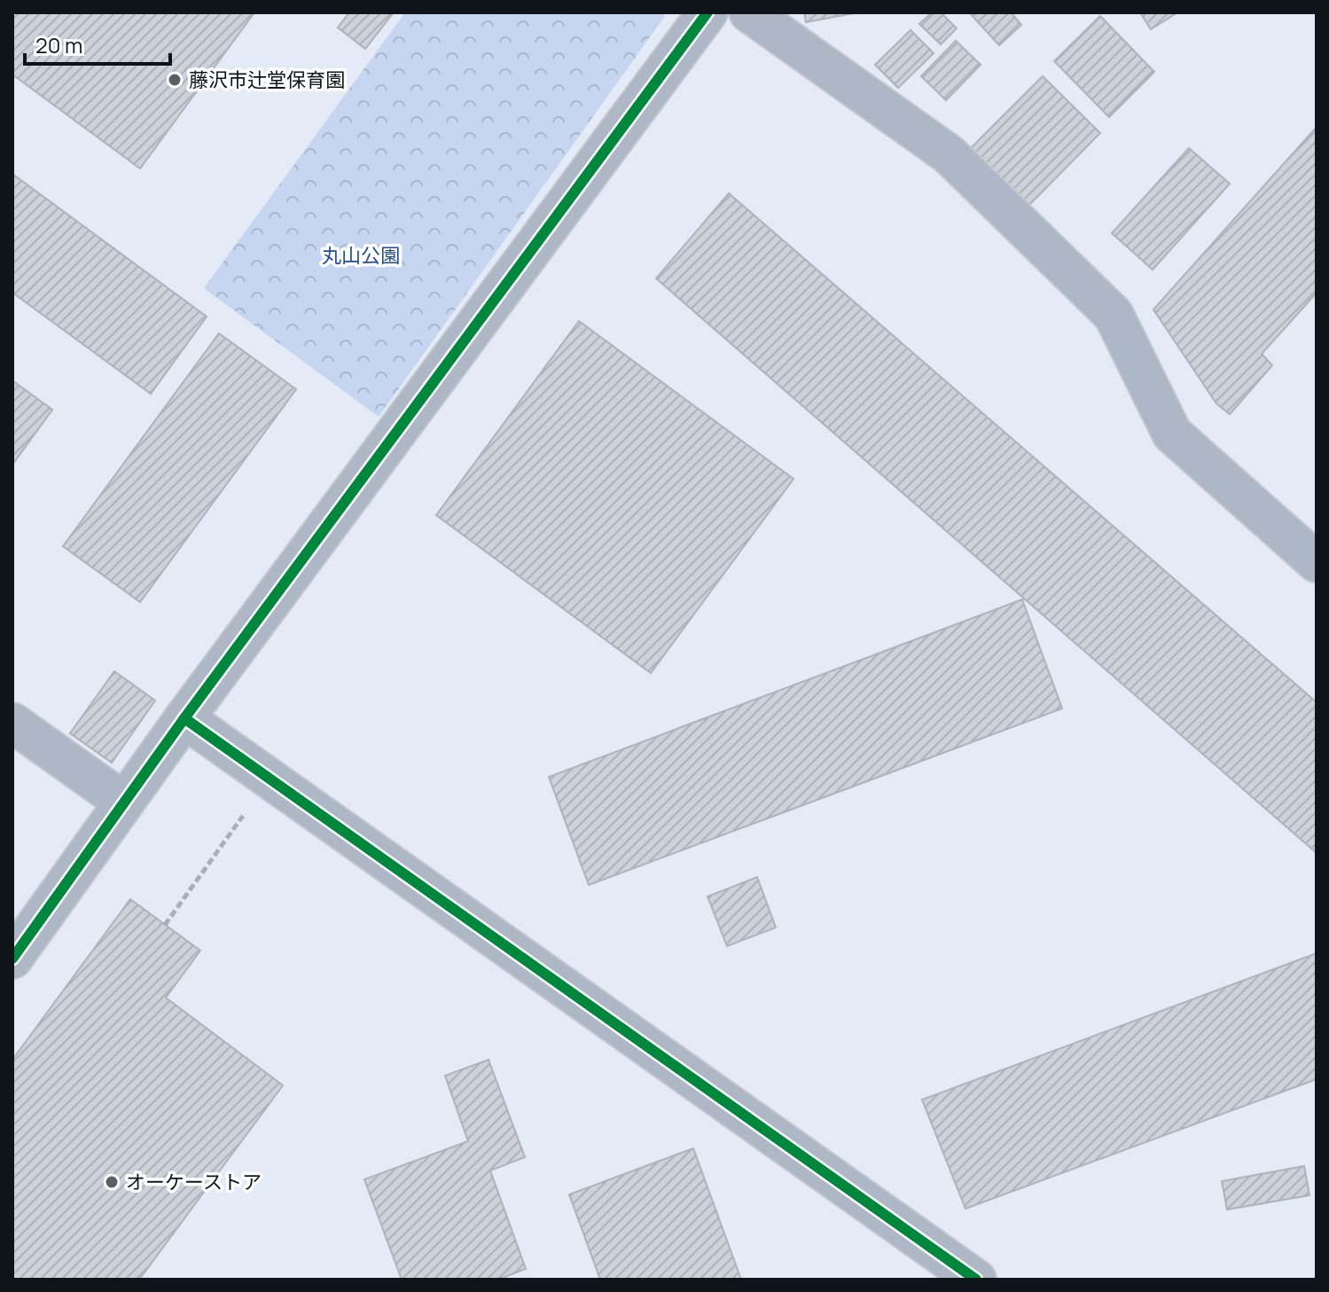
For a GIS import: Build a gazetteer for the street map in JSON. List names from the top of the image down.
{
  "parks": ["丸山公園"],
  "places": ["藤沢市辻堂保育園", "オーケーストア"],
  "scale_bar": "20 m"
}
